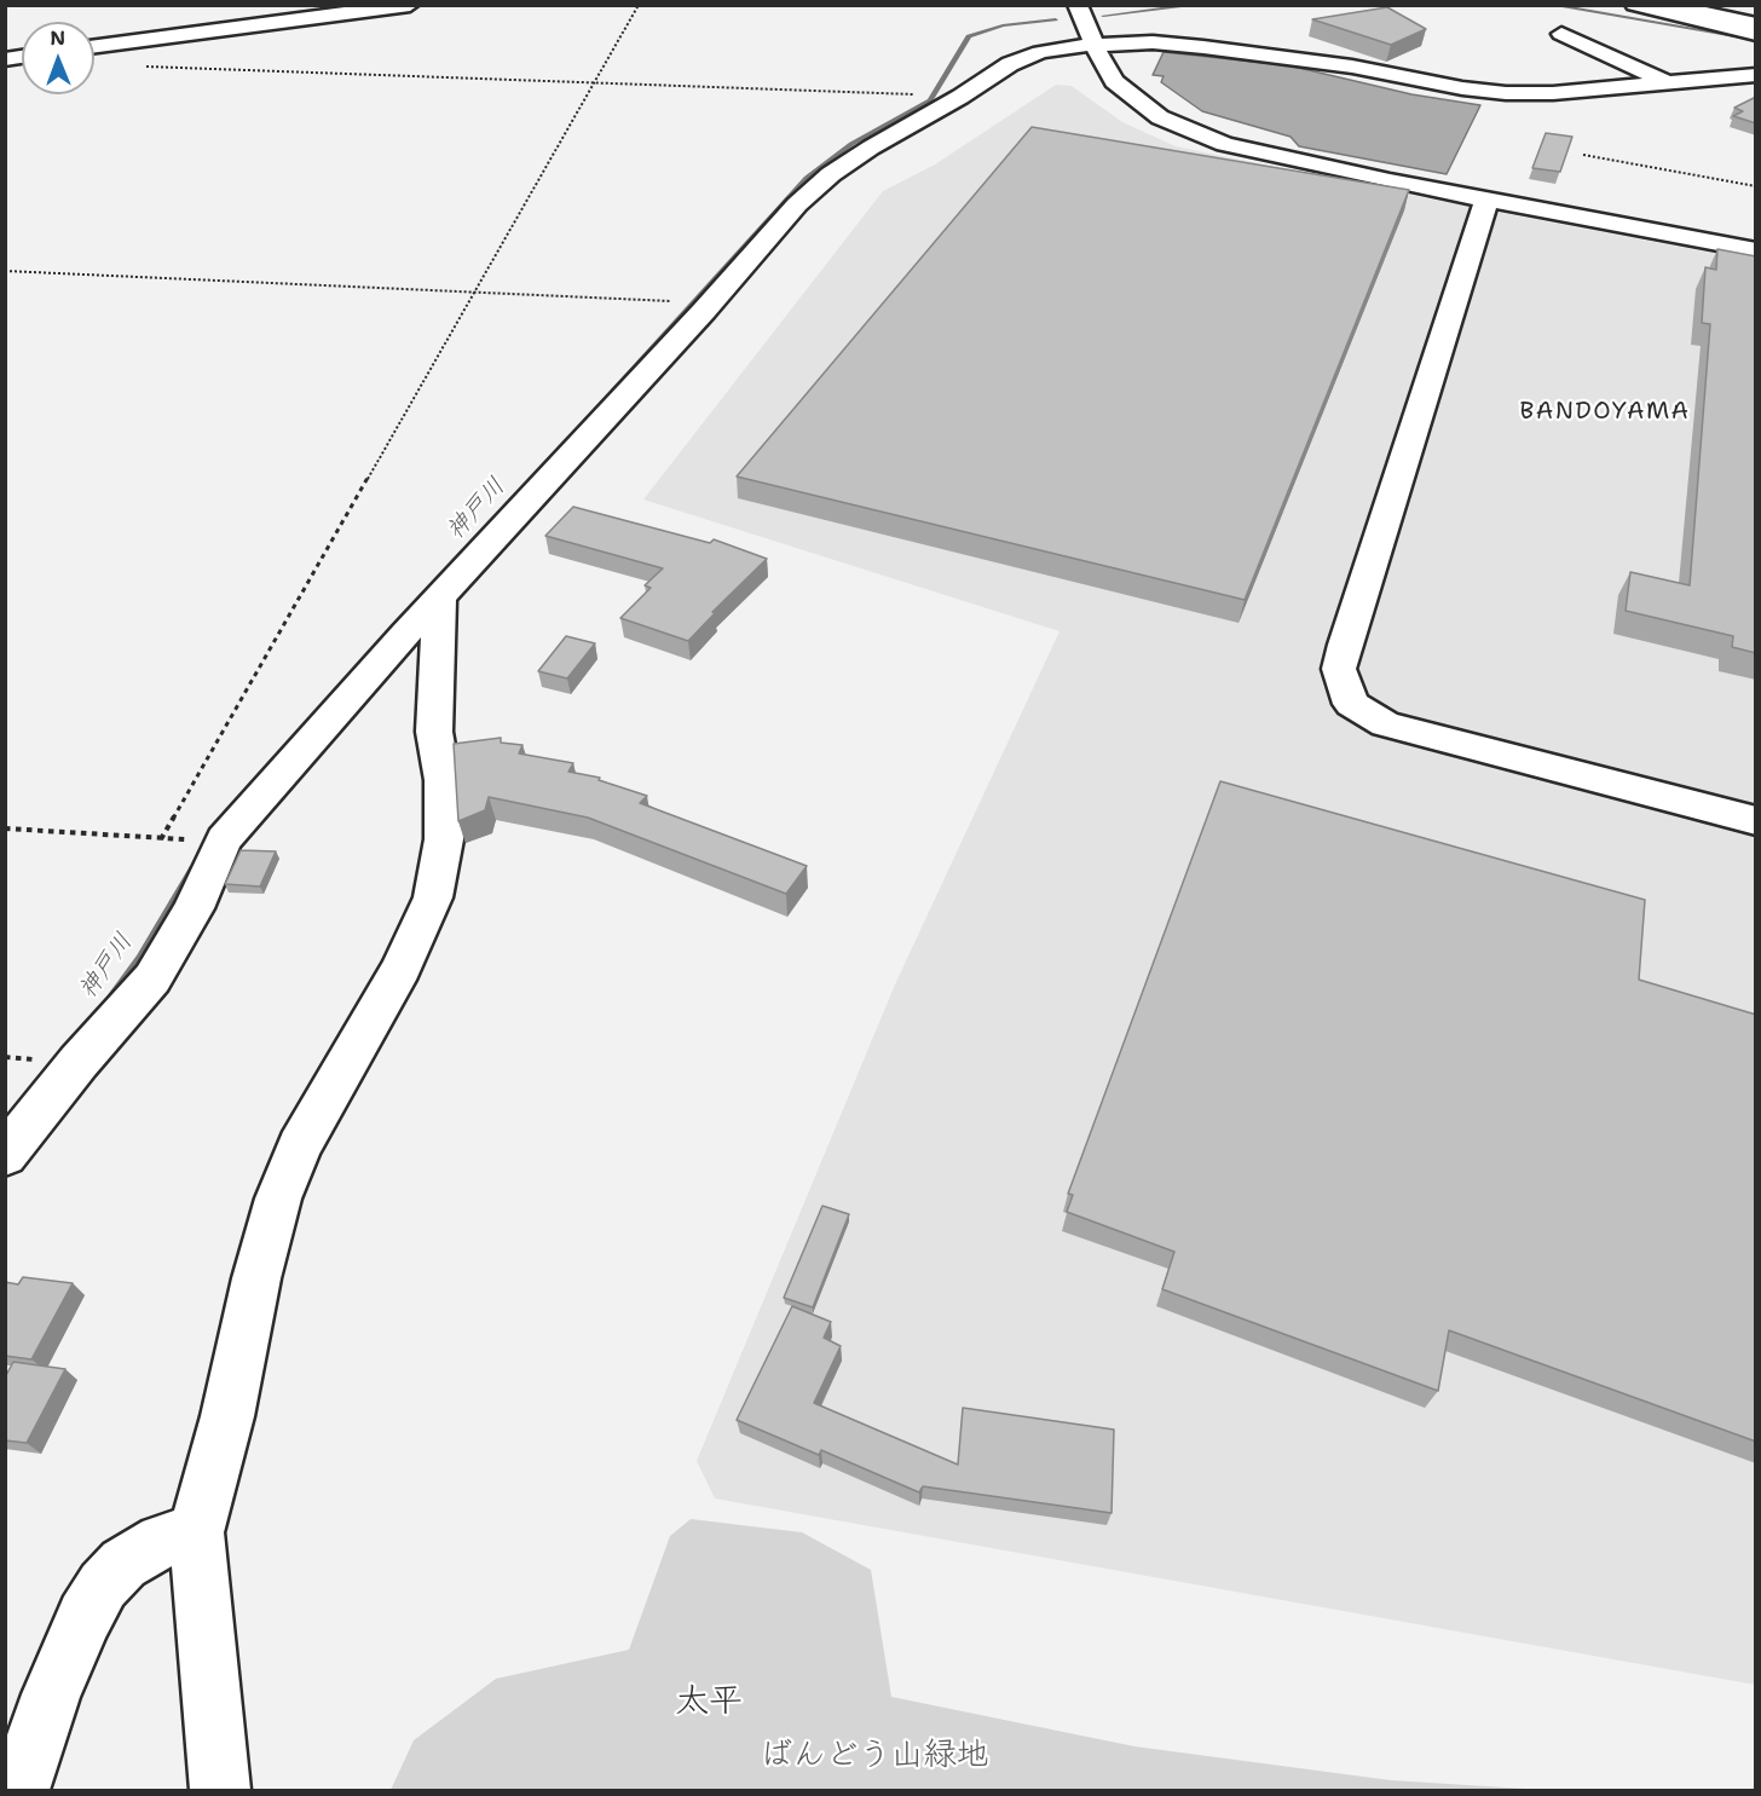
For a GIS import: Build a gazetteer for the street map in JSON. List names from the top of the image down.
{
  "districts": ["BANDOYAMA", "太平"],
  "water": ["神戸川"],
  "parks": ["ばんどう山緑地"],
  "north": "top"
}
